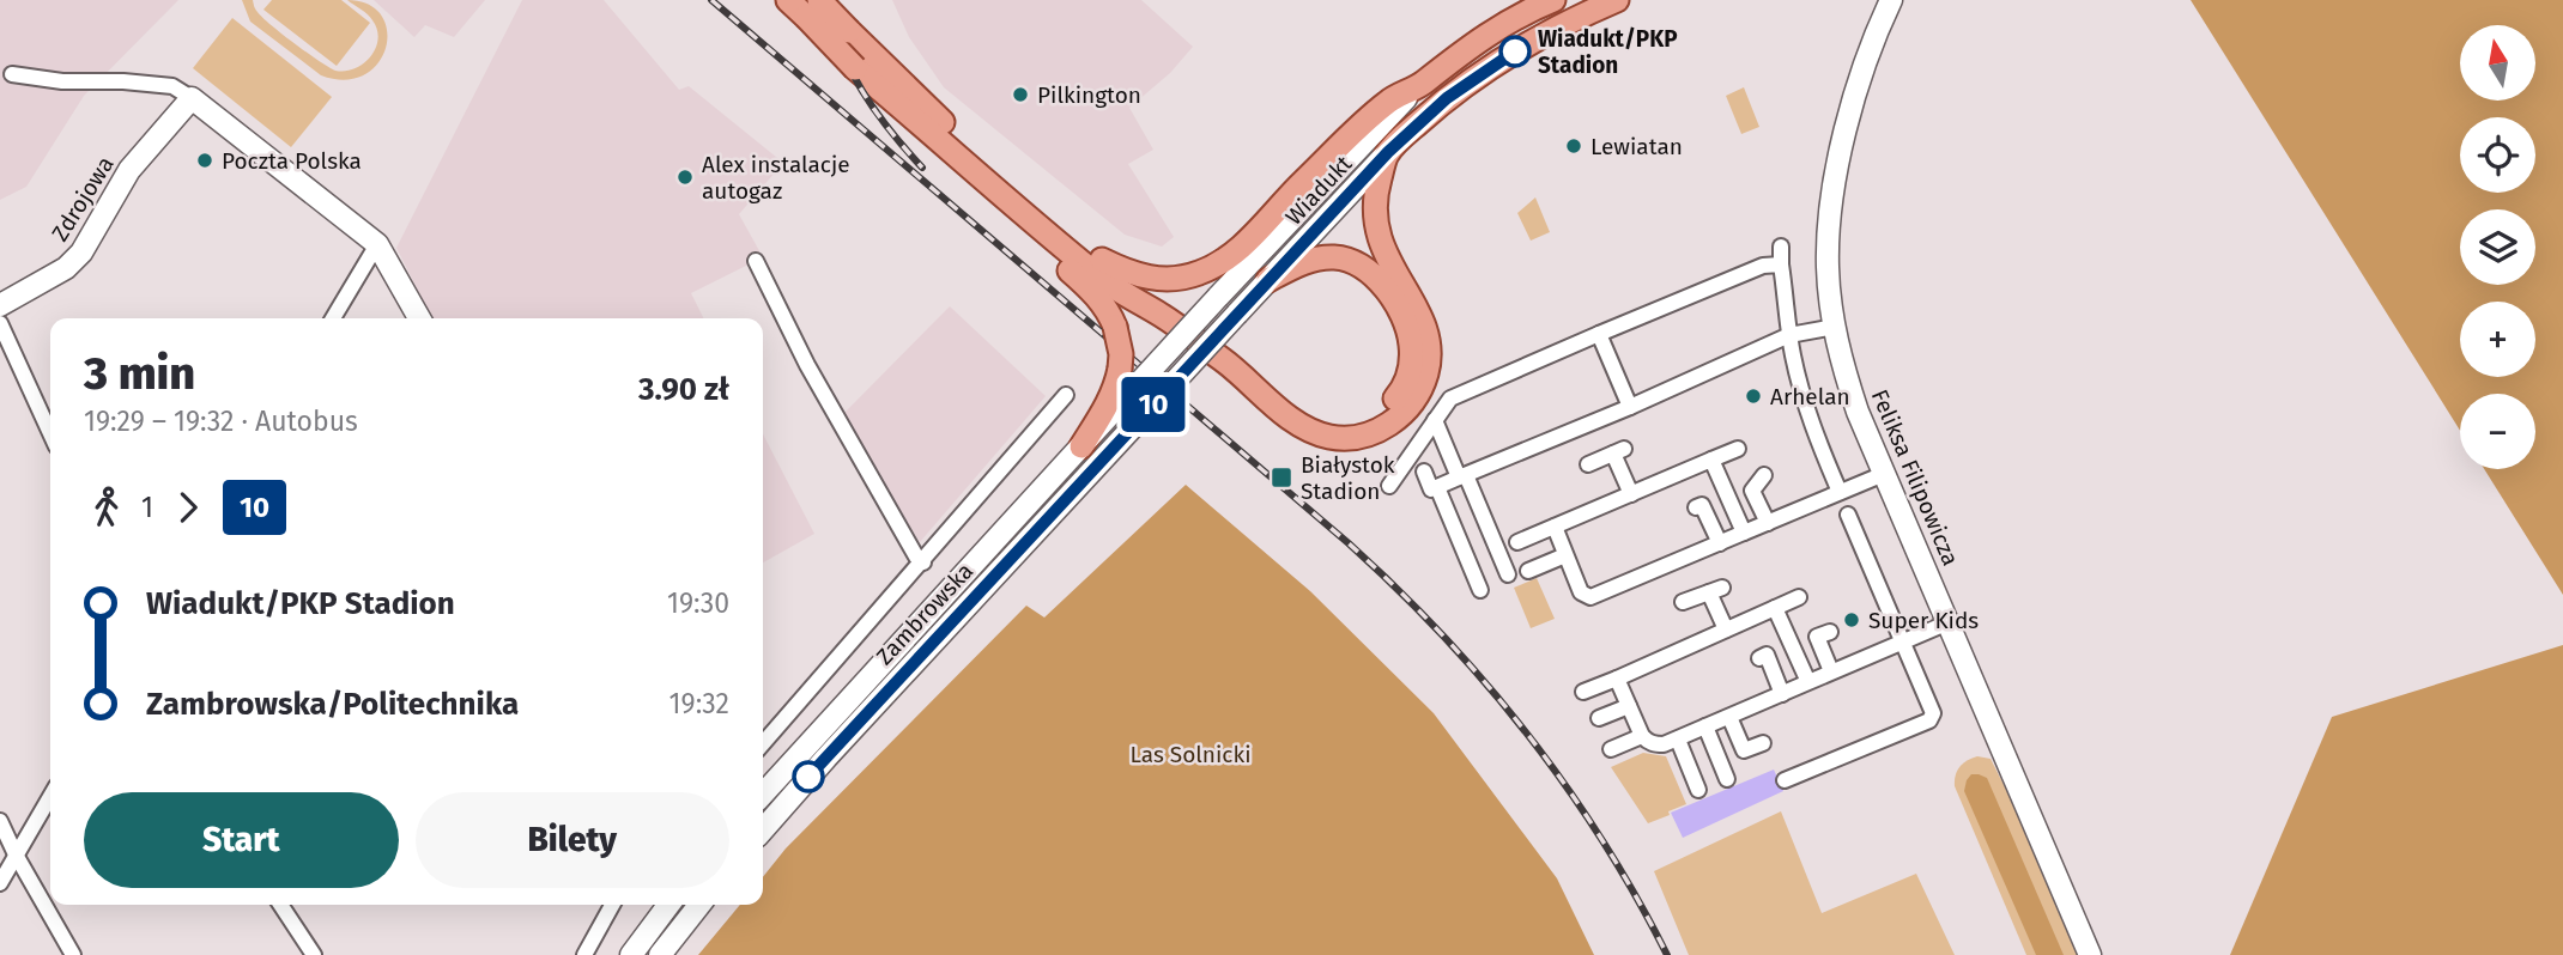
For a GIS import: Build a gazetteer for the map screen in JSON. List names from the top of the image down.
{
  "streets": {
    "main road": [
      "Wiadukt",
      "Zdrojowa",
      "Feliksa Filipowicza",
      "Zambrowska"
    ]
  },
  "crossings": [
    ["Wiadukt", "Zambrowska"]
  ],
  "parks": ["Las Solnicki"],
  "places": {
    "other": [
      "Wiadukt/PKP Stadion",
      "Pilkington",
      "Lewiatan",
      "Poczta Polska",
      "Alex instalacje autogaz",
      "Arhelan",
      "Super Kids"
    ],
    "transit": ["Białystok Stadion"]
  },
  "lines": ["bus line 10"],
  "north": "top",
  "page": {
    "on_map": "10",
    "map_buttons": ["+", "−"],
    "heading": ["3 min", "19:29 – 19:32 · Autobus", "3.90 zł"],
    "legs": ["1", "10"],
    "list": [
      {
        "name": "Wiadukt/PKP Stadion",
        "value": "19:30"
      },
      {
        "name": "Zambrowska/Politechnika",
        "value": "19:32"
      }
    ],
    "buttons": ["Start", "Bilety"]
  }
}
